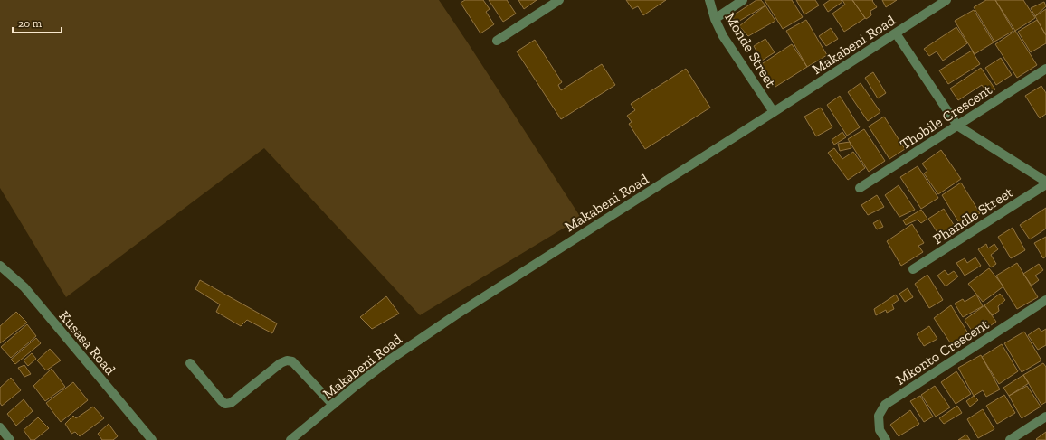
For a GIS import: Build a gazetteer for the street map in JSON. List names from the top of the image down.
{
  "streets": {
    "street": [
      "Makabeni Road",
      "Monde Street",
      "Thobile Crescent",
      "Phandle Street",
      "Kusasa Road",
      "Mkonto Crescent"
    ]
  },
  "crossings": [
    ["Makabeni Road", "Monde Street"]
  ],
  "scale_bar": "20 m"
}
